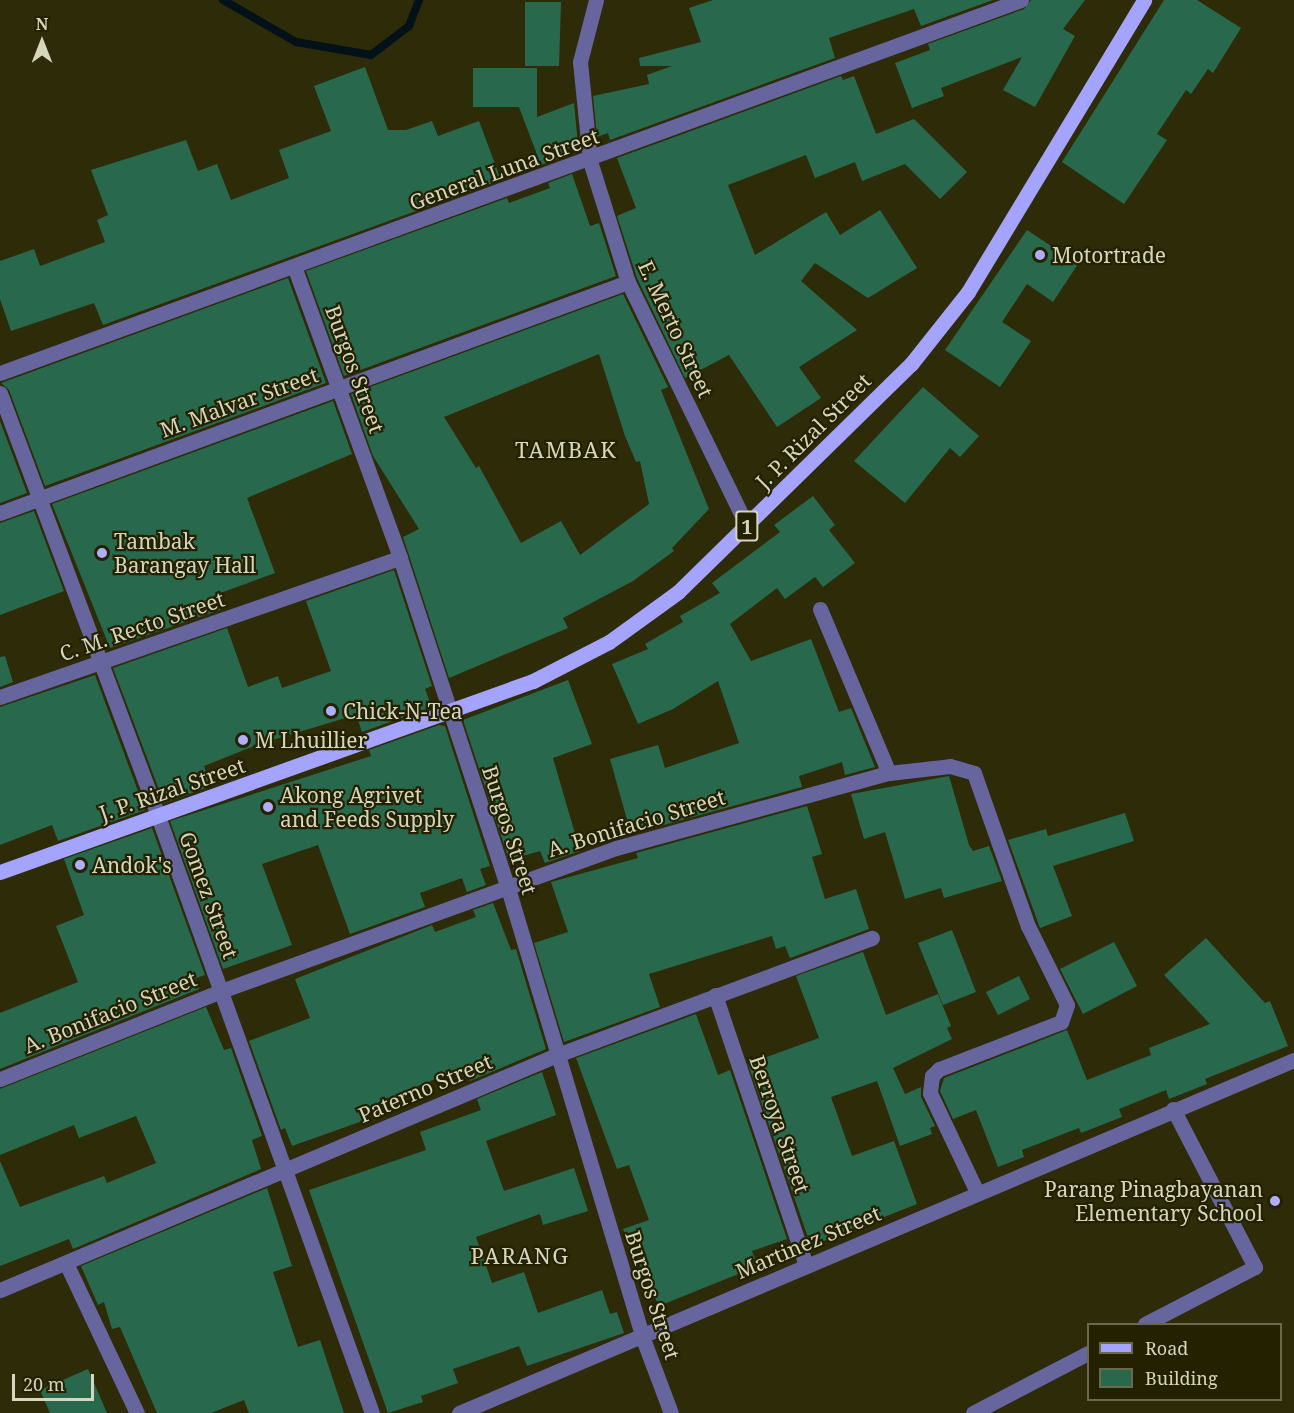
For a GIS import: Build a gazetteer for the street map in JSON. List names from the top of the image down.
{
  "streets": {
    "main road": ["J. P. Rizal Street", "1"],
    "street": [
      "General Luna Street",
      "E. Merto Street",
      "Burgos Street",
      "M. Malvar Street",
      "C. M. Recto Street",
      "A. Bonifacio Street",
      "Gomez Street",
      "Paterno Street",
      "Berroya Street",
      "Martinez Street"
    ]
  },
  "crossings": [
    ["General Luna Street", "E. Merto Street"],
    ["General Luna Street", "Burgos Street"],
    ["E. Merto Street", "M. Malvar Street"],
    ["E. Merto Street", "J. P. Rizal Street"],
    ["Burgos Street", "M. Malvar Street"],
    ["Burgos Street", "J. P. Rizal Street"],
    ["Burgos Street", "C. M. Recto Street"],
    ["Burgos Street", "A. Bonifacio Street"],
    ["Burgos Street", "Paterno Street"],
    ["Burgos Street", "Martinez Street"],
    ["M. Malvar Street", "Gomez Street"],
    ["J. P. Rizal Street", "Gomez Street"],
    ["C. M. Recto Street", "Gomez Street"],
    ["A. Bonifacio Street", "Gomez Street"],
    ["A. Bonifacio Street", "Martinez Street"],
    ["Gomez Street", "Paterno Street"],
    ["Paterno Street", "Berroya Street"],
    ["Berroya Street", "Martinez Street"]
  ],
  "districts": ["TAMBAK", "PARANG"],
  "places": [
    "Motortrade",
    "Tambak Barangay Hall",
    "Chick-N-Tea",
    "M Lhuillier",
    "Akong Agrivet and Feeds Supply",
    "Andok's",
    "Parang Pinagbayanan Elementary School"
  ],
  "legend": ["Road", "Building"],
  "scale_bar": "20 m",
  "north": "top"
}
